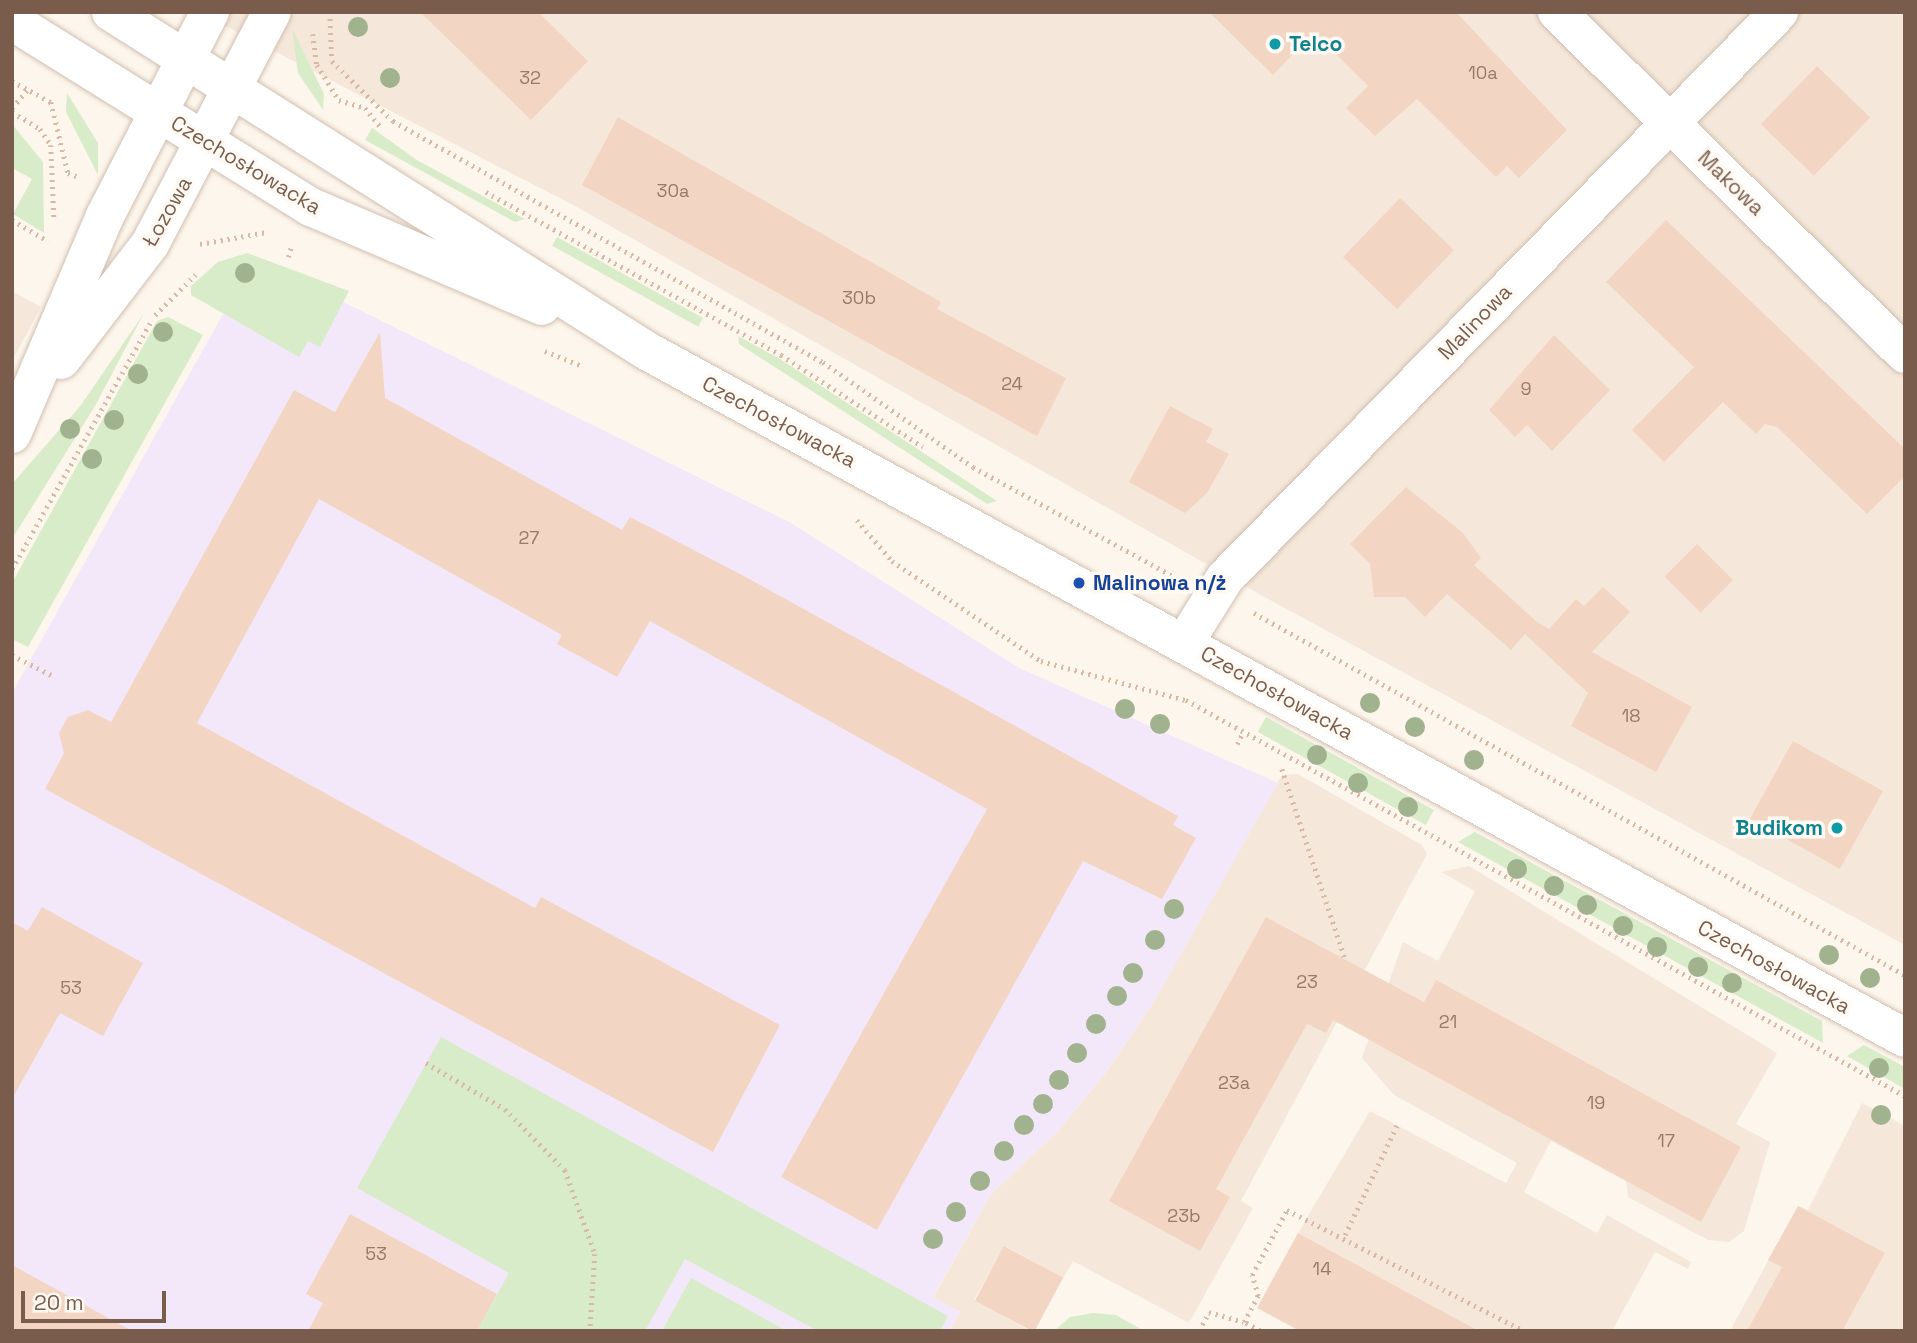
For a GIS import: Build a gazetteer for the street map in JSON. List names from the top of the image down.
{
  "streets": {
    "street": [
      "Czechosłowacka",
      "Makowa",
      "Łozowa",
      "Malinowa"
    ]
  },
  "crossings": [
    ["Czechosłowacka", "Łozowa"],
    ["Czechosłowacka", "Malinowa"],
    ["Makowa", "Malinowa"]
  ],
  "places": ["Telco", "Malinowa n/ż", "Budikom"],
  "house_numbers": [
    "10a",
    "32",
    "30a",
    "30b",
    "24",
    "9",
    "27",
    "18",
    "23",
    "53",
    "21",
    "23a",
    "19",
    "17",
    "23b",
    "53",
    "14"
  ],
  "scale_bar": "20 m"
}
